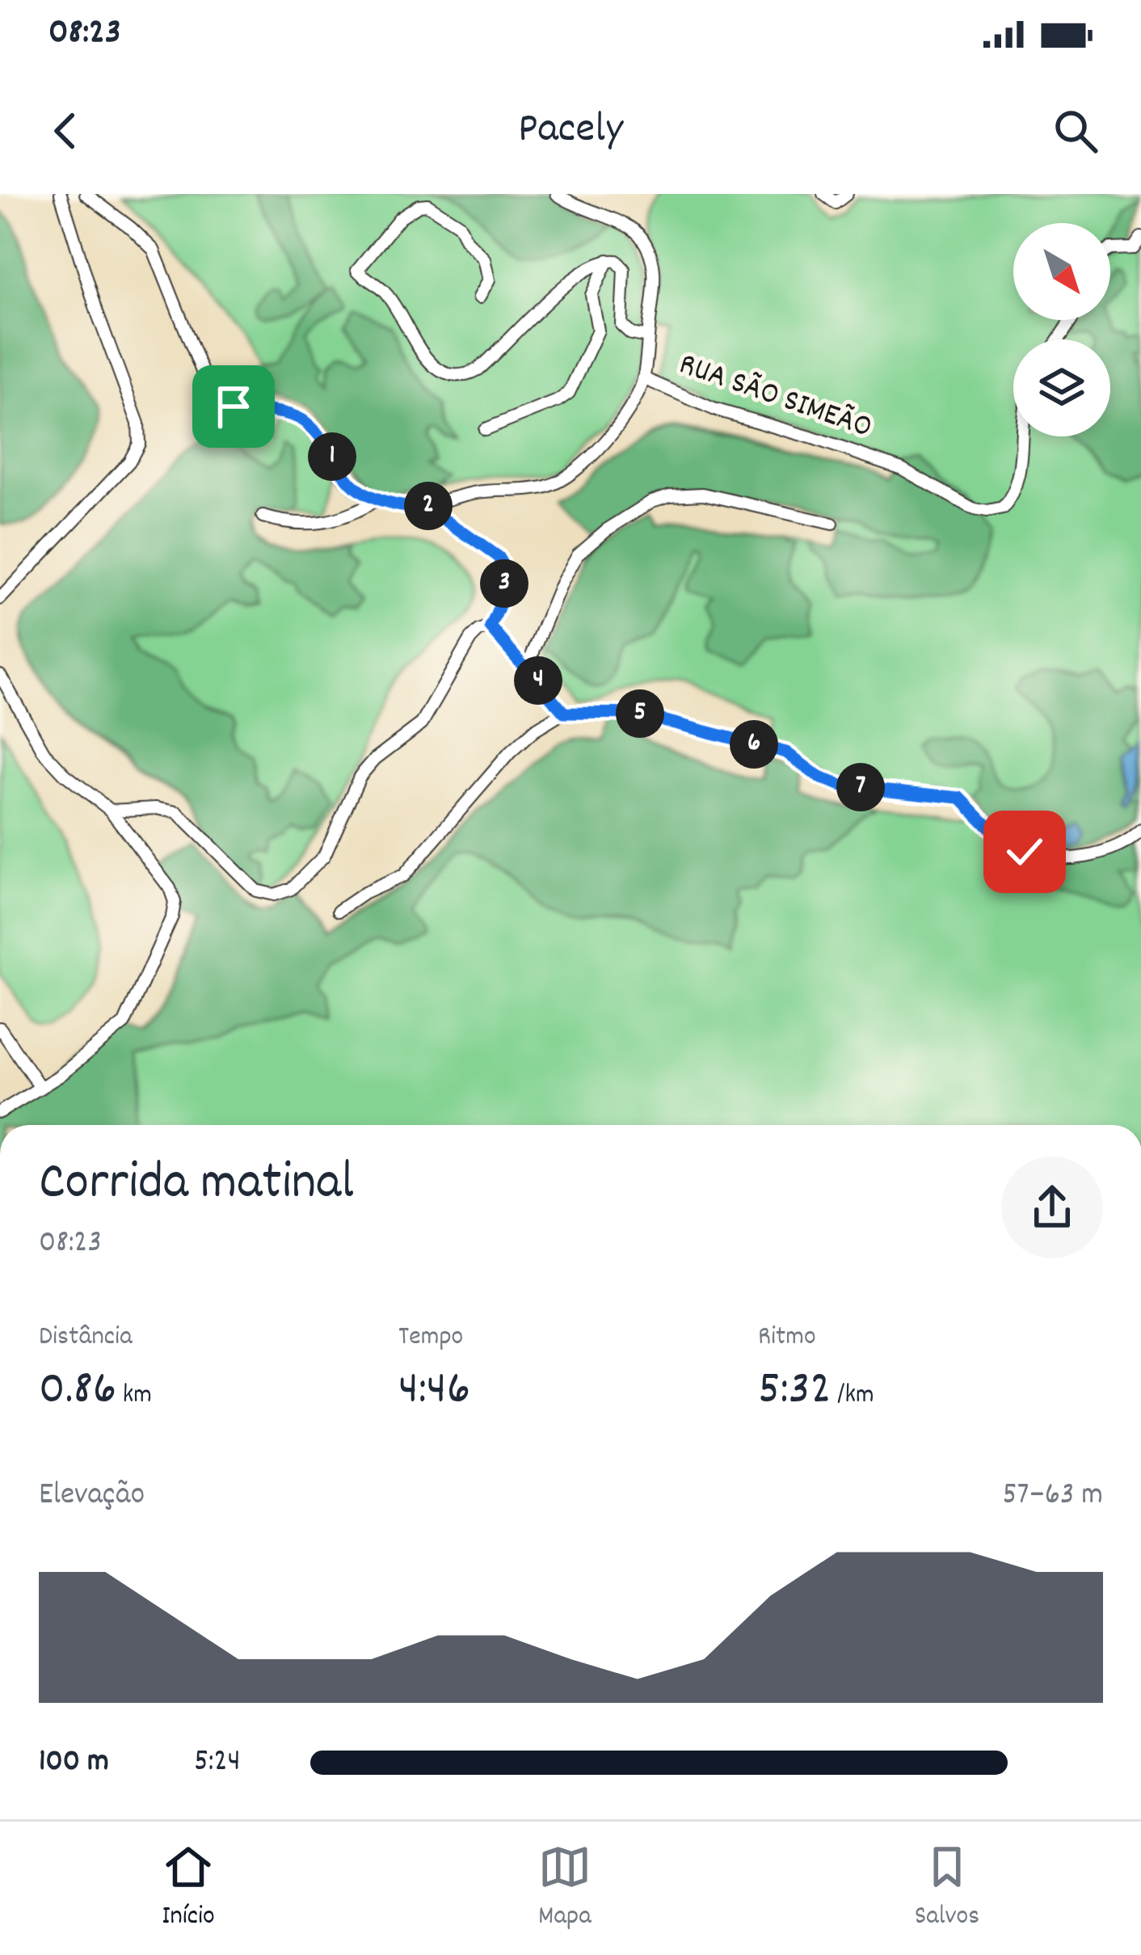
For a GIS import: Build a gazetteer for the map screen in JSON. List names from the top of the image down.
{
  "streets": {
    "street": ["RUA SÃO SIMEÃO"]
  },
  "north": "bottom right",
  "page": {
    "status": "08:23",
    "header": "Pacely",
    "pins": [
      "1",
      "2",
      "3",
      "4",
      "5",
      "6",
      "7"
    ],
    "heading": ["Corrida matinal", "08:23"],
    "stats": [
      ["Distância", "0.86 km"],
      ["Tempo", "4:46"],
      ["Ritmo", "5:32 /km"]
    ],
    "chart": ["Elevação", "57–63 m"],
    "list": [
      {
        "name": "100 m",
        "note": "5:24"
      }
    ],
    "tabs": ["Início", "Mapa", "Salvos"]
  }
}
